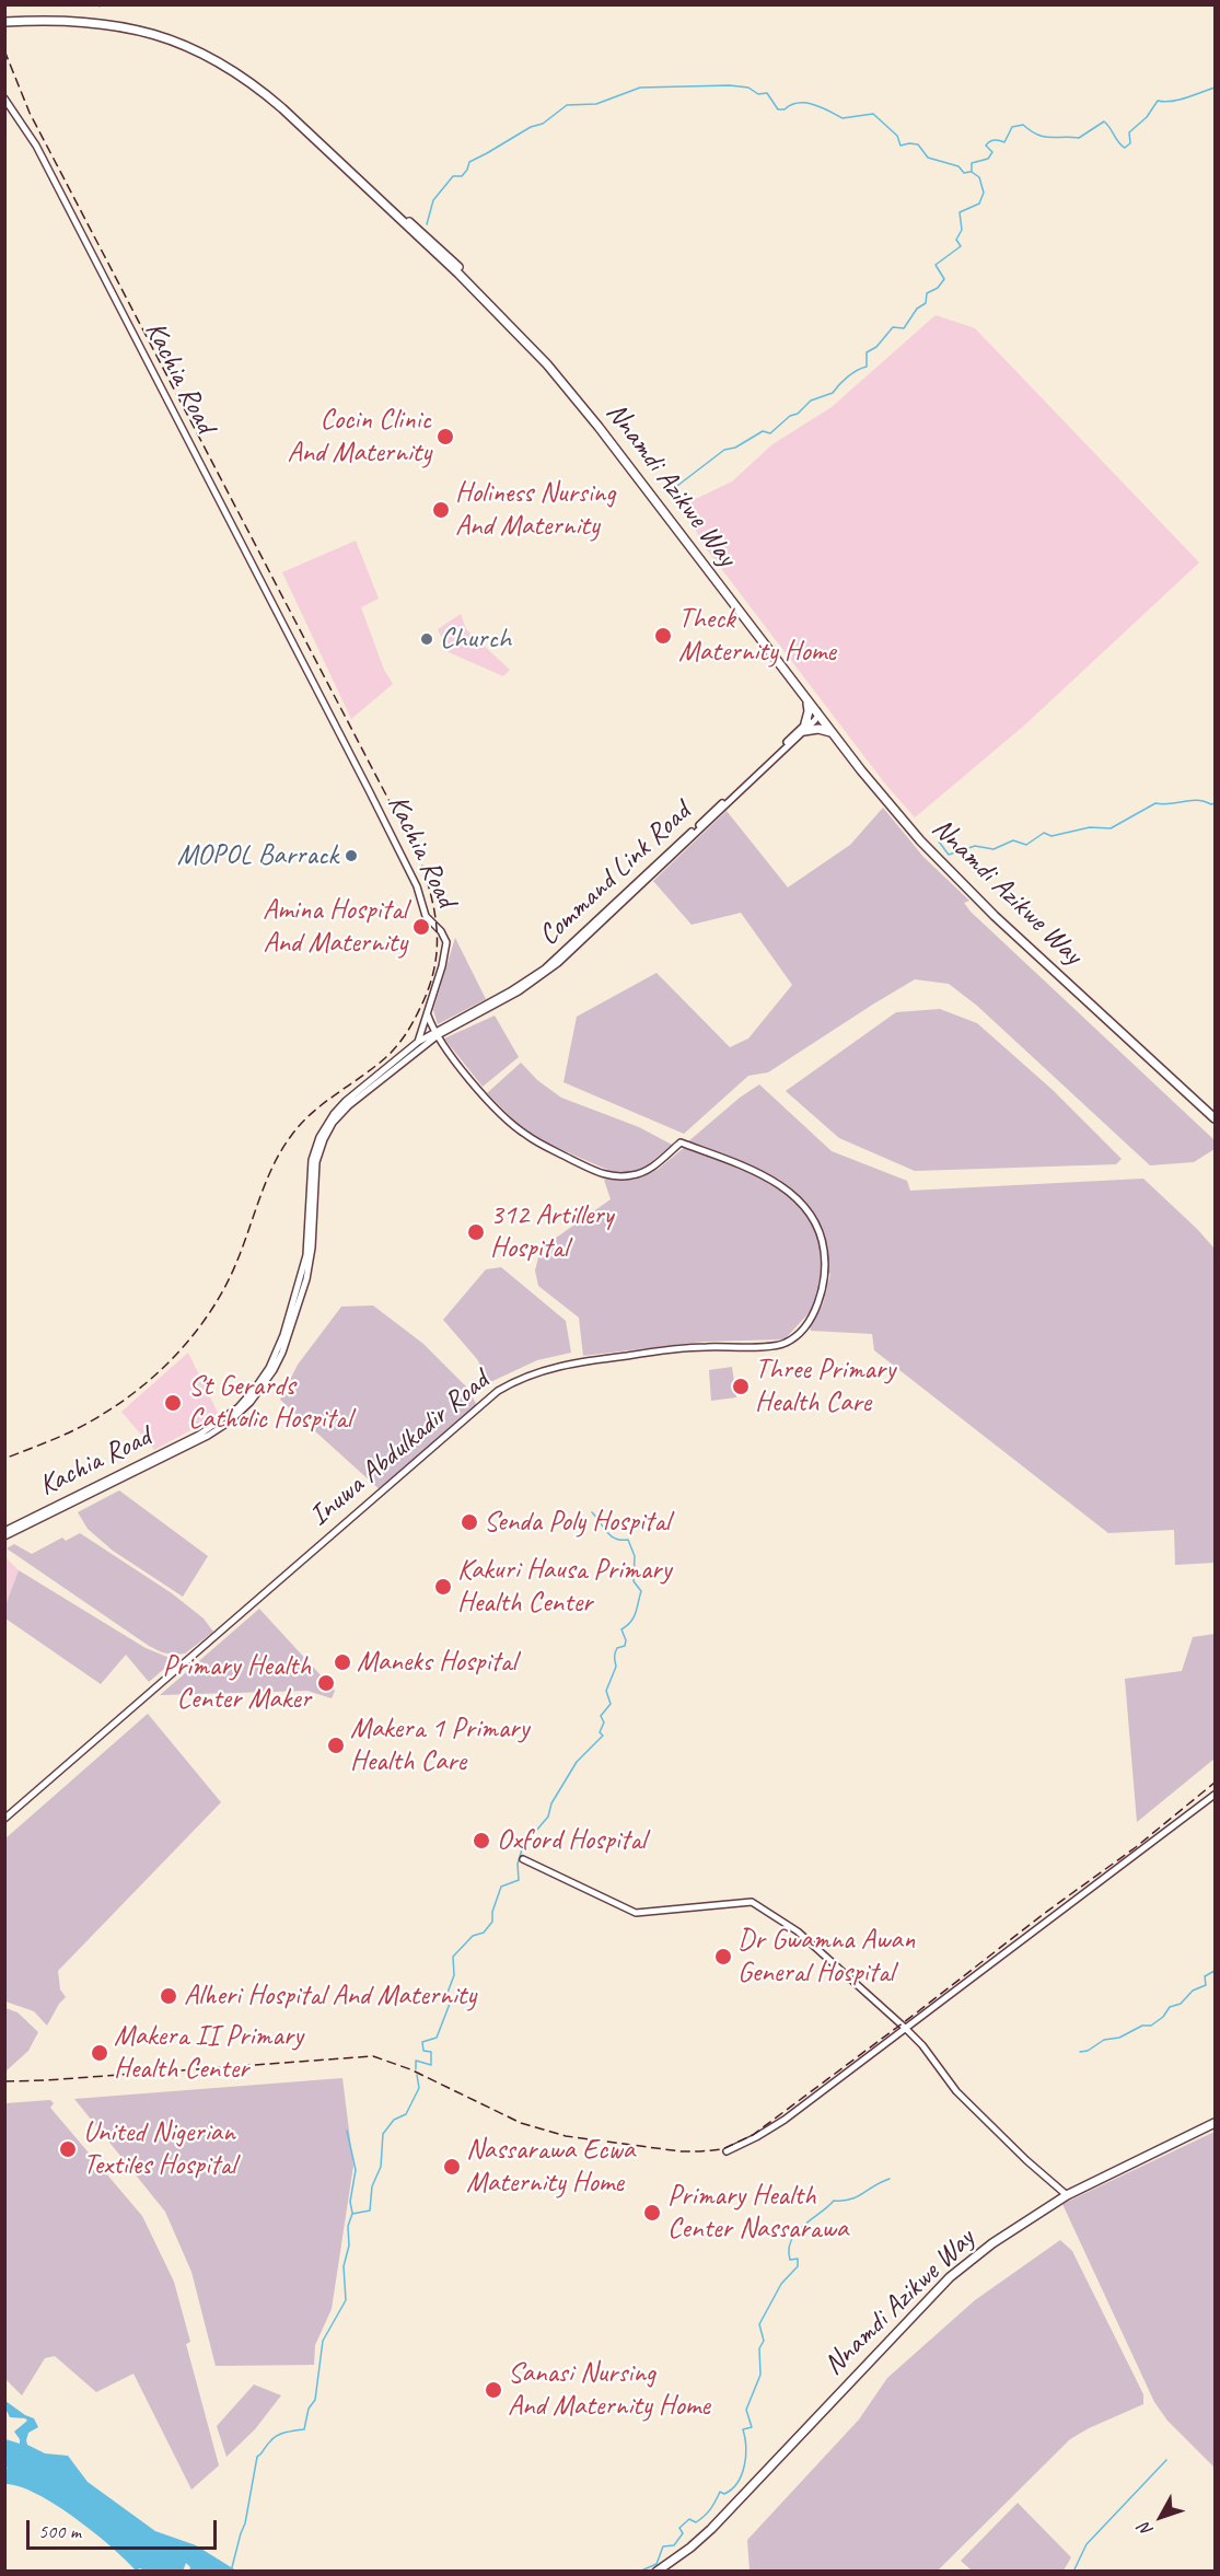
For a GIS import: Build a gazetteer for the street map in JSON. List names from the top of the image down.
{
  "streets": {
    "highway": ["Nnamdi Azikwe Way"],
    "main road": ["Kachia Road", "Command Link Road", "Inuwa Abdulkadir Road"]
  },
  "crossings": [
    ["Kachia Road", "Command Link Road"],
    ["Kachia Road", "Inuwa Abdulkadir Road"],
    ["Nnamdi Azikwe Way", "Command Link Road"],
    ["Command Link Road", "Inuwa Abdulkadir Road"]
  ],
  "places": [
    "Cocin Clinic And Maternity",
    "Holiness Nursing And Maternity",
    "Theck Maternity Home",
    "Church",
    "MOPOL Barrack",
    "Amina Hospital And Maternity",
    "312 Artillery Hospital",
    "Three Primary Health Care",
    "St Gerards Catholic Hospital",
    "Senda Poly Hospital",
    "Kakuri Hausa Primary Health Center",
    "Maneks Hospital",
    "Primary Health Center Maker",
    "Makera 1 Primary Health Care",
    "Oxford Hospital",
    "Dr Gwamna Awan General Hospital",
    "Alheri Hospital And Maternity",
    "Makera II Primary Health Center",
    "United Nigerian Textiles Hospital",
    "Nassarawa Ecwa Maternity Home",
    "Primary Health Center Nassarawa",
    "Sanasi Nursing And Maternity Home"
  ],
  "scale_bar": "500 m",
  "north": "bottom left"
}
